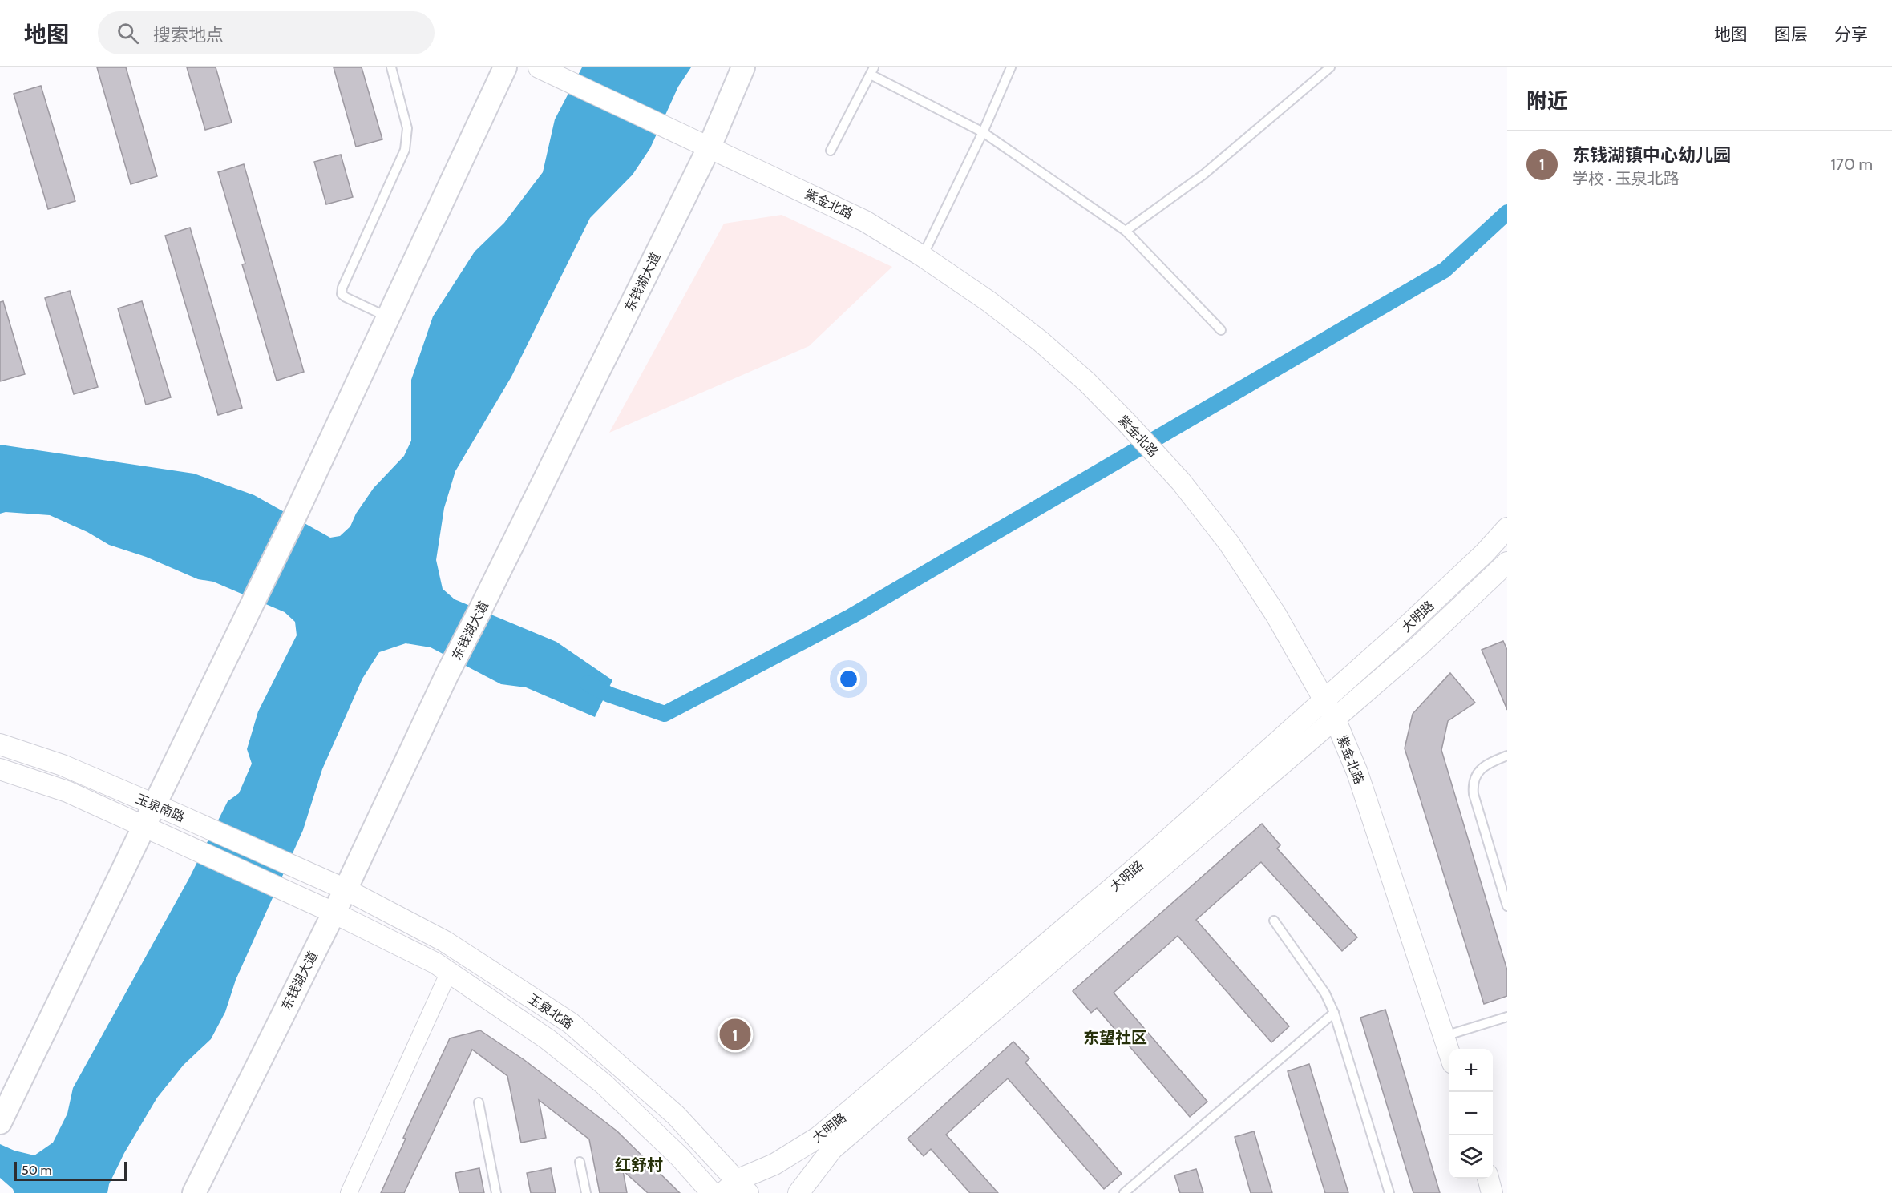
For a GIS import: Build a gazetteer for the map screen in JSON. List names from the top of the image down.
{
  "streets": {
    "main road": ["东钱湖大道"],
    "street": [
      "紫金北路",
      "大明路",
      "玉泉南路",
      "玉泉北路"
    ]
  },
  "crossings": [
    ["紫金北路", "东钱湖大道"],
    ["紫金北路", "大明路"],
    ["东钱湖大道", "玉泉北路"],
    ["大明路", "玉泉北路"],
    ["玉泉南路", "玉泉北路"]
  ],
  "districts": ["东望社区", "红舒村"],
  "scale_bar": "50 m",
  "page": {
    "header": "地图",
    "search": "搜索地点",
    "nav": ["地图", "图层", "分享"],
    "heading": "附近",
    "list": [
      {
        "mark": "1",
        "name": "东钱湖镇中心幼儿园",
        "note": "学校 · 玉泉北路",
        "value": "170 m"
      }
    ],
    "pins": "1",
    "map_buttons": ["+", "−"],
    "scale": "50 m"
  }
}
